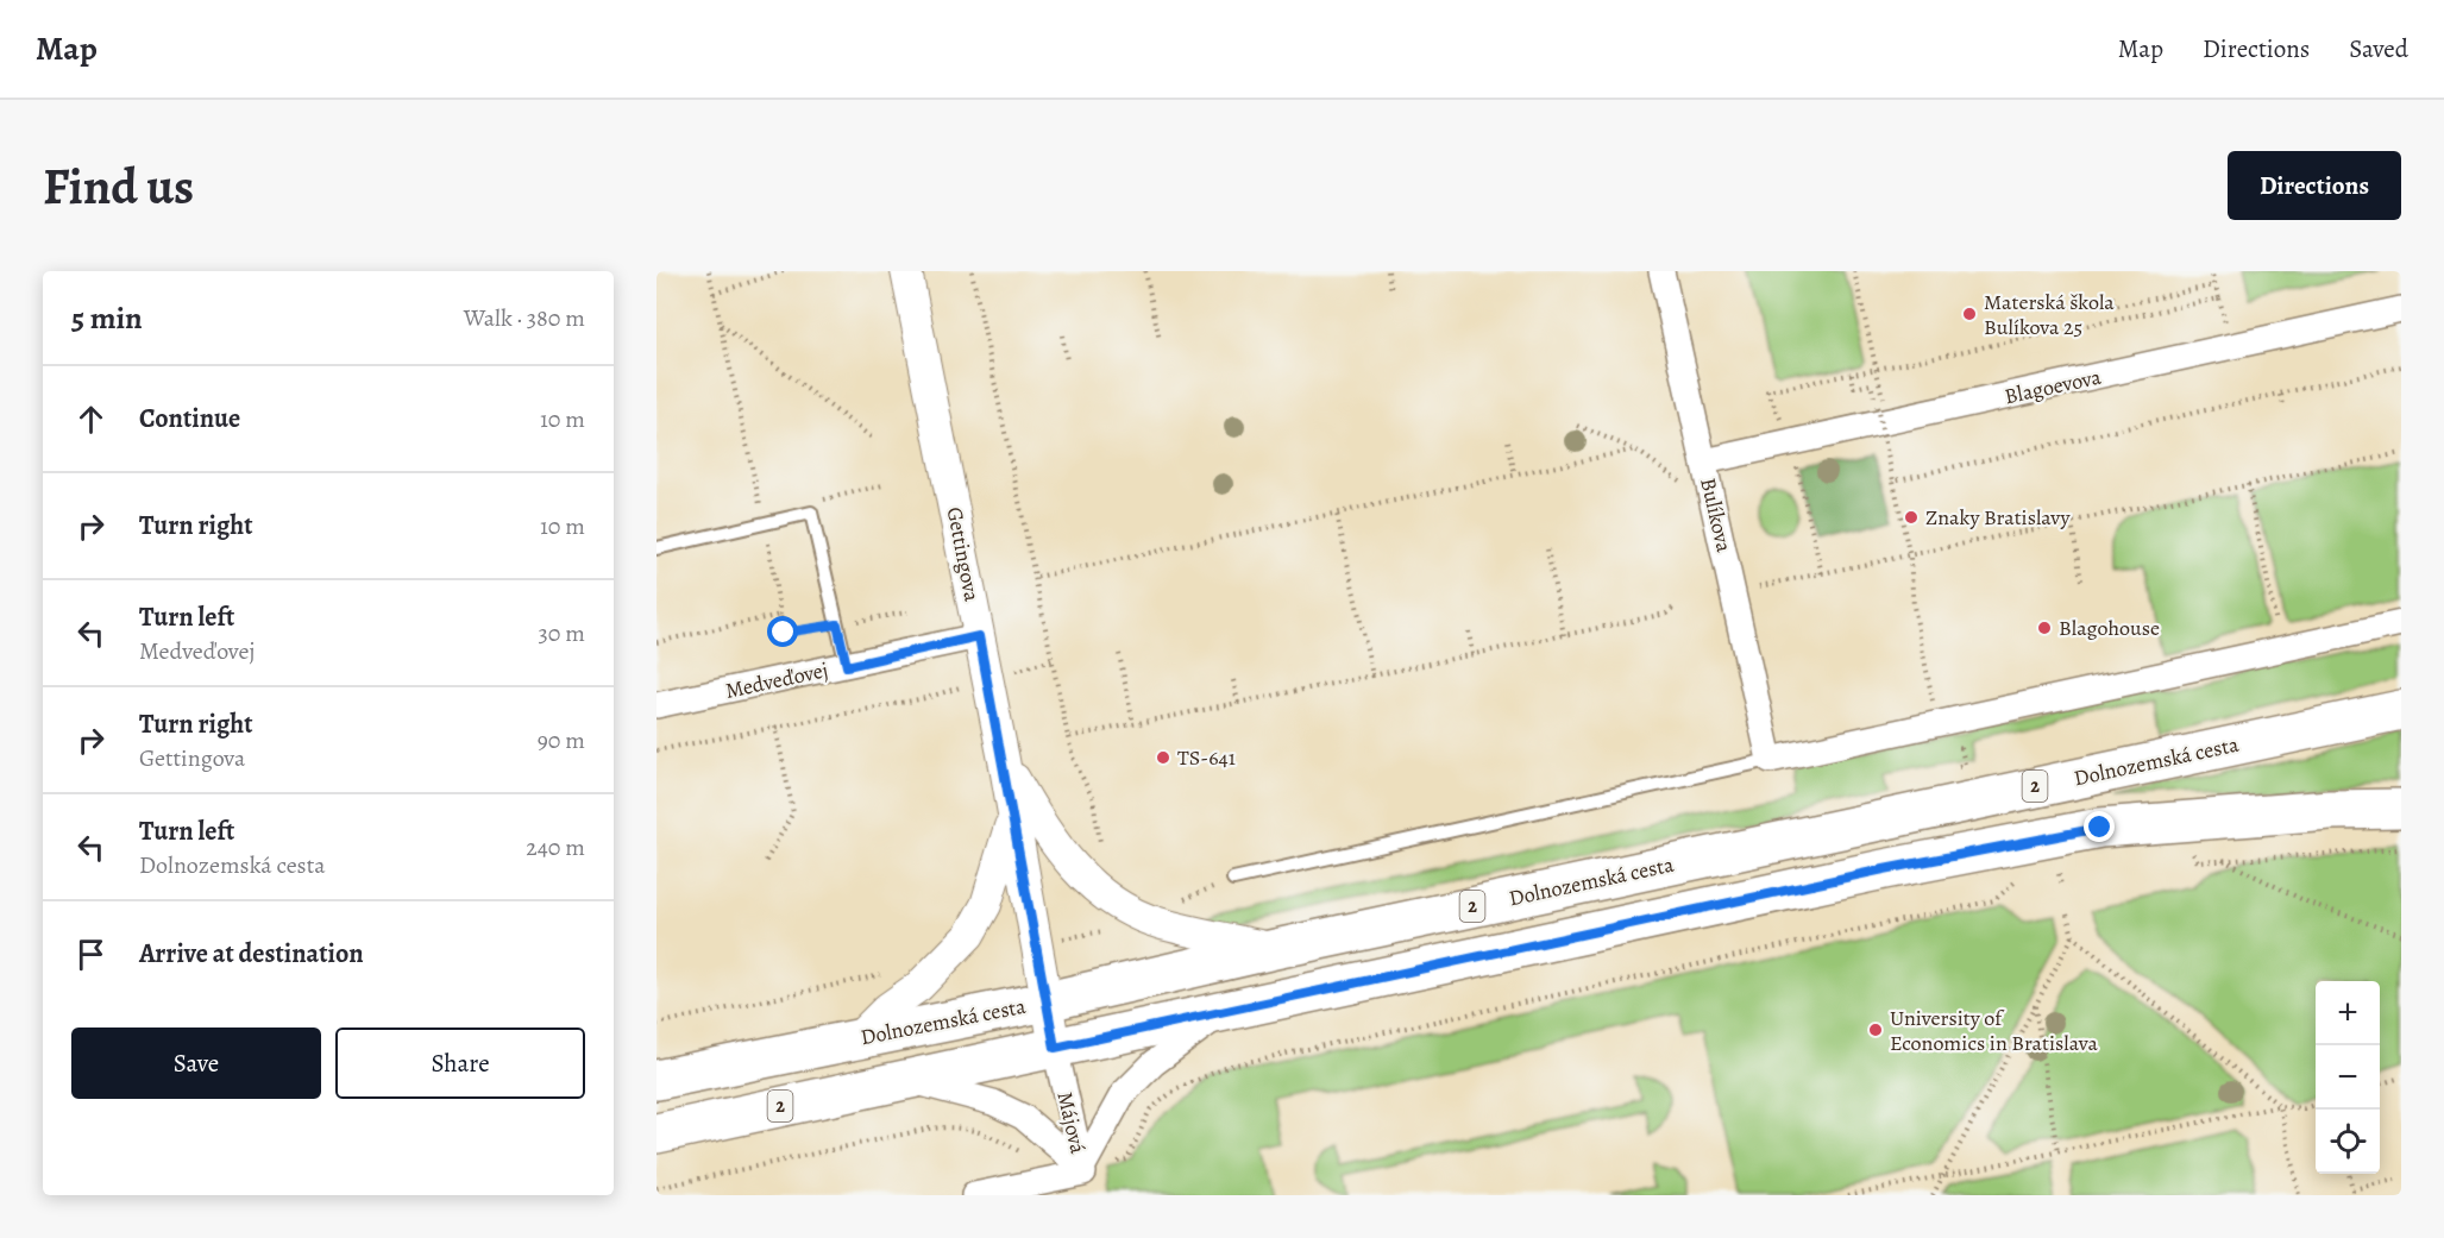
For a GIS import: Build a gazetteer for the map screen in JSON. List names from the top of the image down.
{
  "streets": {
    "main road": ["Dolnozemská cesta", "2"],
    "street": [
      "Blagoevova",
      "Bulíkova",
      "Gettingova",
      "Medveďovej",
      "Májová"
    ]
  },
  "crossings": [
    ["Blagoevova", "Bulíkova"],
    ["Gettingova", "Medveďovej"],
    ["Gettingova", "Dolnozemská cesta"],
    ["Gettingova", "2"],
    ["Gettingova", "Májová"],
    ["2", "Májová"]
  ],
  "places": [
    "Materská škola Bulíkova 25",
    "Znaky Bratislavy",
    "Blagohouse",
    "TS-641",
    "University of Economics in Bratislava"
  ],
  "page": {
    "header": "Map",
    "nav": ["Map", "Directions", "Saved"],
    "buttons": [
      "Directions",
      ["Save", "Share"]
    ],
    "title": "Find us",
    "heading": ["5 min", "Walk · 380 m"],
    "list": [
      ["Continue", "10 m"],
      ["Turn right", "10 m"],
      ["Turn left", "Medveďovej", "30 m"],
      ["Turn right", "Gettingova", "90 m"],
      ["Turn left", "Dolnozemská cesta", "240 m"],
      "Arrive at destination"
    ],
    "map_buttons": ["+", "−"]
  }
}
